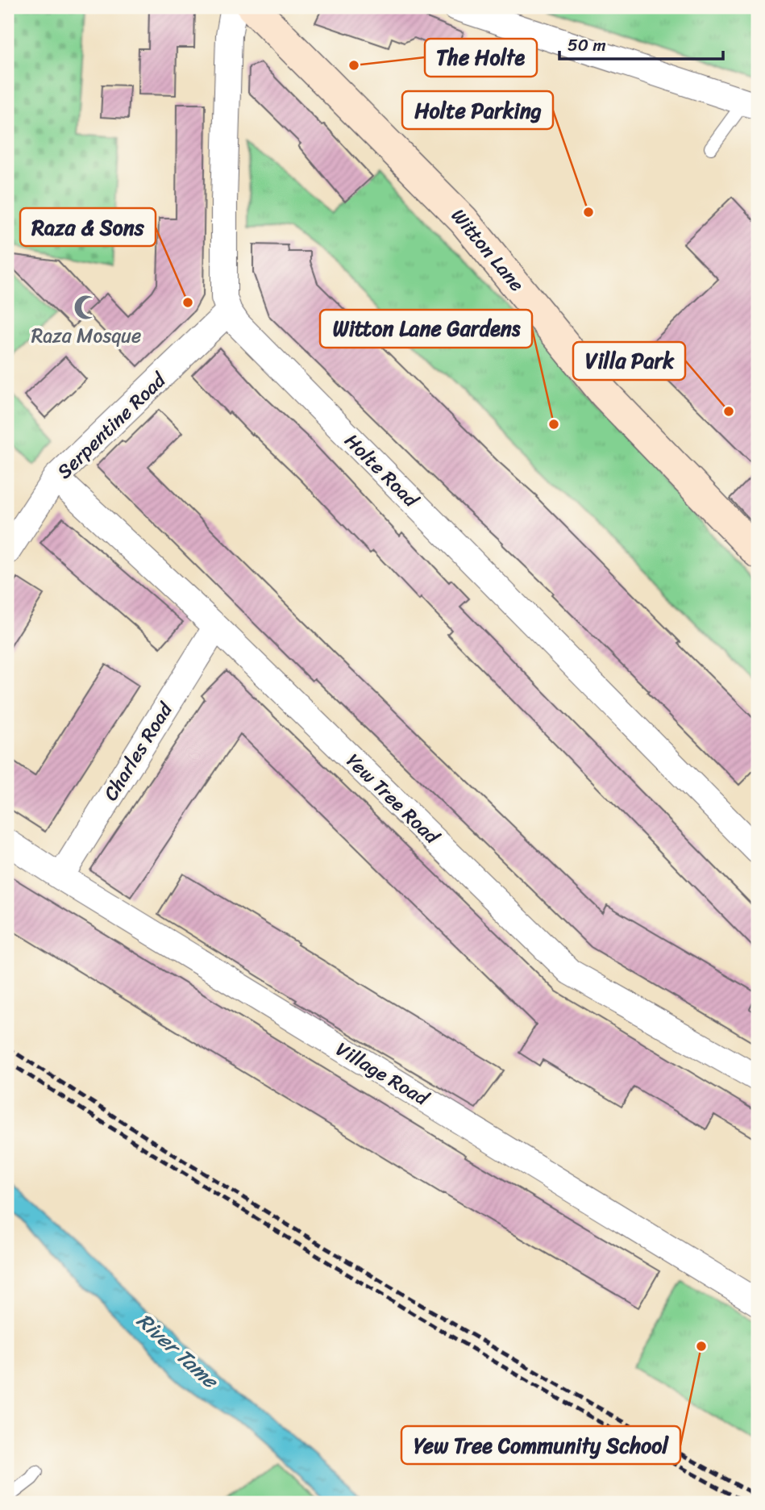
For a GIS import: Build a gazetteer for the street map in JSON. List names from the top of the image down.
{
  "streets": {
    "main road": ["Witton Lane"],
    "street": [
      "Serpentine Road",
      "Holte Road",
      "Charles Road",
      "Yew Tree Road",
      "Village Road"
    ]
  },
  "crossings": [
    ["Serpentine Road", "Holte Road"],
    ["Serpentine Road", "Yew Tree Road"],
    ["Charles Road", "Yew Tree Road"],
    ["Charles Road", "Village Road"]
  ],
  "water": ["River Tame"],
  "places": {
    "other": [
      "The Holte",
      "Holte Parking",
      "Raza & Sons",
      "Villa Park",
      "Witton Lane Gardens",
      "Yew Tree Community School"
    ],
    "mosque": ["Raza Mosque"]
  },
  "scale_bar": "50 m"
}
